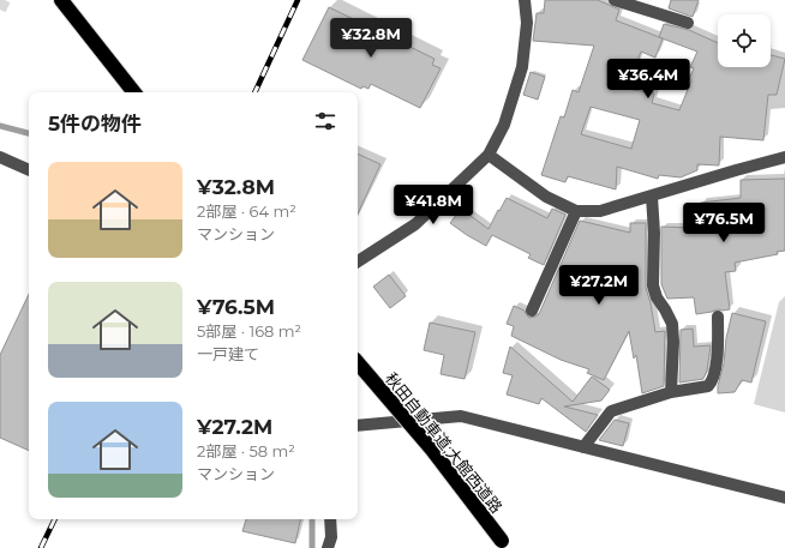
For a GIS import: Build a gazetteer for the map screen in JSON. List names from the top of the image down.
{
  "streets": {
    "highway": ["秋田自動車道;大館西道路"]
  },
  "page": {
    "price": [
      "¥32.8M",
      "¥36.4M",
      "¥41.8M",
      "¥76.5M",
      "¥27.2M"
    ],
    "heading": "5件の物件",
    "list": [
      {
        "name": "¥32.8M",
        "note": "2部屋 · 64 m² · マンション"
      },
      {
        "name": "¥76.5M",
        "note": "5部屋 · 168 m² · 一戸建て"
      },
      {
        "name": "¥27.2M",
        "note": "2部屋 · 58 m² · マンション"
      }
    ]
  }
}
